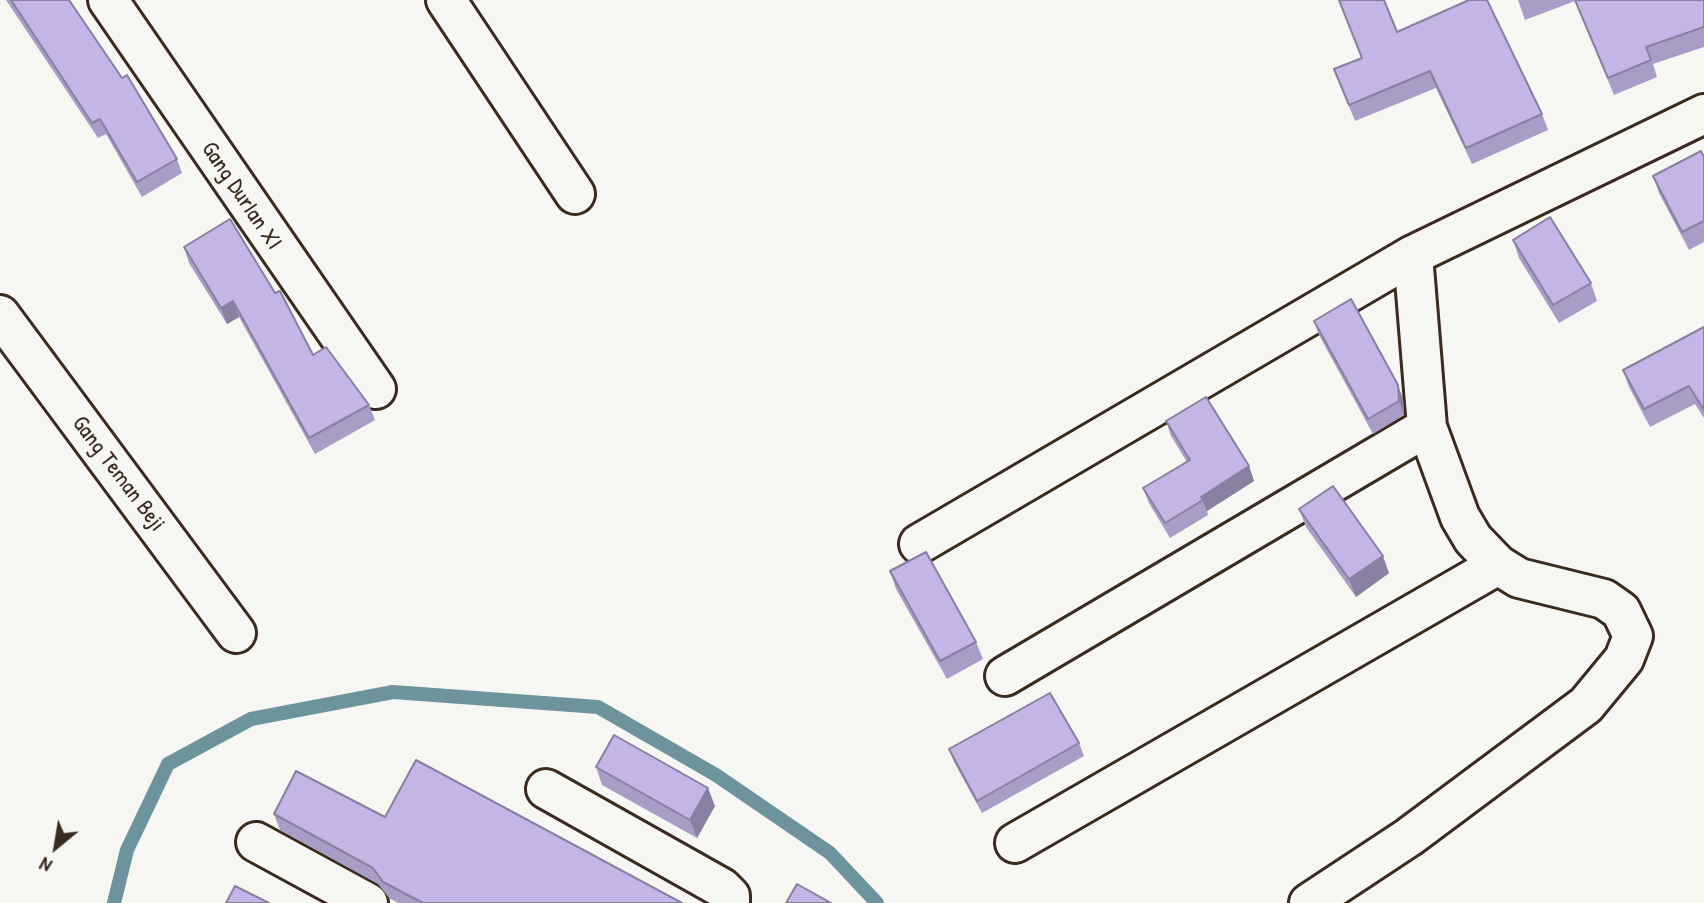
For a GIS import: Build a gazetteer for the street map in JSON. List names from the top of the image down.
{
  "streets": {
    "street": ["Gang DurIan XI", "Gang Teman Beji"]
  },
  "north": "bottom left"
}
